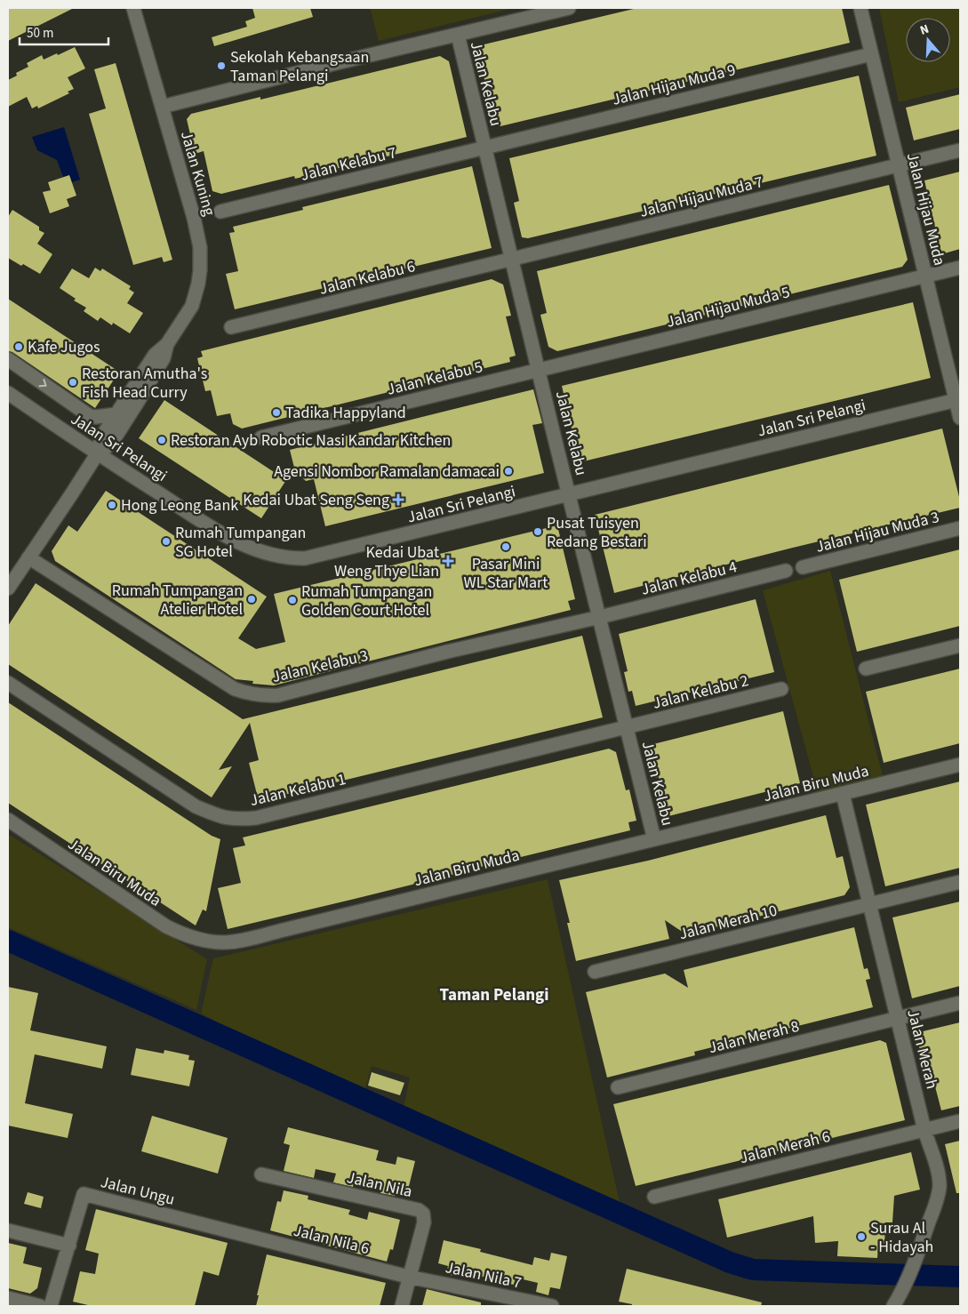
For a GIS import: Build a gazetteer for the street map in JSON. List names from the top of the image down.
{
  "streets": {
    "street": [
      "Jalan Kelabu",
      "Jalan Hijau Muda 9",
      "Jalan Kelabu 7",
      "Jalan Kuning",
      "Jalan Hijau Muda 7",
      "Jalan Hijau Muda",
      "Jalan Kelabu 6",
      "Jalan Hijau Muda 5",
      "Jalan Kelabu 5",
      "Jalan Sri Pelangi",
      "Jalan Hijau Muda 3",
      "Jalan Kelabu 4",
      "Jalan Kelabu 3",
      "Jalan Kelabu 2",
      "Jalan Biru Muda",
      "Jalan Kelabu 1",
      "Jalan Merah 10",
      "Jalan Merah 8",
      "Jalan Merah",
      "Jalan Merah 6",
      "Jalan Nila",
      "Jalan Ungu",
      "Jalan Nila 6",
      "Jalan Nila 7"
    ]
  },
  "crossings": [
    ["Jalan Kelabu", "Jalan Hijau Muda 9"],
    ["Jalan Kelabu", "Jalan Kelabu 7"],
    ["Jalan Kelabu", "Jalan Hijau Muda 7"],
    ["Jalan Kelabu", "Jalan Kelabu 6"],
    ["Jalan Kelabu", "Jalan Hijau Muda 5"],
    ["Jalan Kelabu", "Jalan Kelabu 5"],
    ["Jalan Kelabu", "Jalan Sri Pelangi"],
    ["Jalan Kelabu", "Jalan Kelabu 4"],
    ["Jalan Kelabu", "Jalan Kelabu 3"],
    ["Jalan Kelabu", "Jalan Kelabu 2"],
    ["Jalan Kelabu", "Jalan Biru Muda"],
    ["Jalan Kelabu", "Jalan Kelabu 1"],
    ["Jalan Hijau Muda 9", "Jalan Kelabu 7"],
    ["Jalan Hijau Muda 9", "Jalan Hijau Muda"],
    ["Jalan Kuning", "Jalan Sri Pelangi"],
    ["Jalan Kuning", "Jalan Kelabu 3"],
    ["Jalan Hijau Muda 7", "Jalan Hijau Muda"],
    ["Jalan Hijau Muda 7", "Jalan Kelabu 6"],
    ["Jalan Hijau Muda", "Jalan Hijau Muda 5"],
    ["Jalan Hijau Muda", "Jalan Sri Pelangi"],
    ["Jalan Hijau Muda 5", "Jalan Kelabu 5"],
    ["Jalan Kelabu 4", "Jalan Kelabu 3"],
    ["Jalan Kelabu 2", "Jalan Kelabu 1"],
    ["Jalan Biru Muda", "Jalan Merah"],
    ["Jalan Merah 10", "Jalan Merah"],
    ["Jalan Merah 8", "Jalan Merah"],
    ["Jalan Merah", "Jalan Merah 6"],
    ["Jalan Nila", "Jalan Nila 6"],
    ["Jalan Nila", "Jalan Nila 7"],
    ["Jalan Ungu", "Jalan Nila 6"],
    ["Jalan Nila 6", "Jalan Nila 7"]
  ],
  "districts": ["Taman Pelangi"],
  "places": {
    "other": [
      "Sekolah Kebangsaan Taman Pelangi",
      "Kafe Jugos",
      "Restoran Amutha's Fish Head Curry",
      "Tadika Happyland",
      "Restoran Ayb Robotic Nasi Kandar Kitchen",
      "Agensi Nombor Ramalan damacai",
      "Hong Leong Bank",
      "Pusat Tuisyen Redang Bestari",
      "Rumah Tumpangan SG Hotel",
      "Pasar Mini WL Star Mart",
      "Rumah Tumpangan Atelier Hotel",
      "Rumah Tumpangan Golden Court Hotel",
      "Surau Al - Hidayah"
    ],
    "health": ["Kedai Ubat Seng Seng", "Kedai Ubat Weng Thye Lian"]
  },
  "scale_bar": "50 m",
  "north": "top"
}
